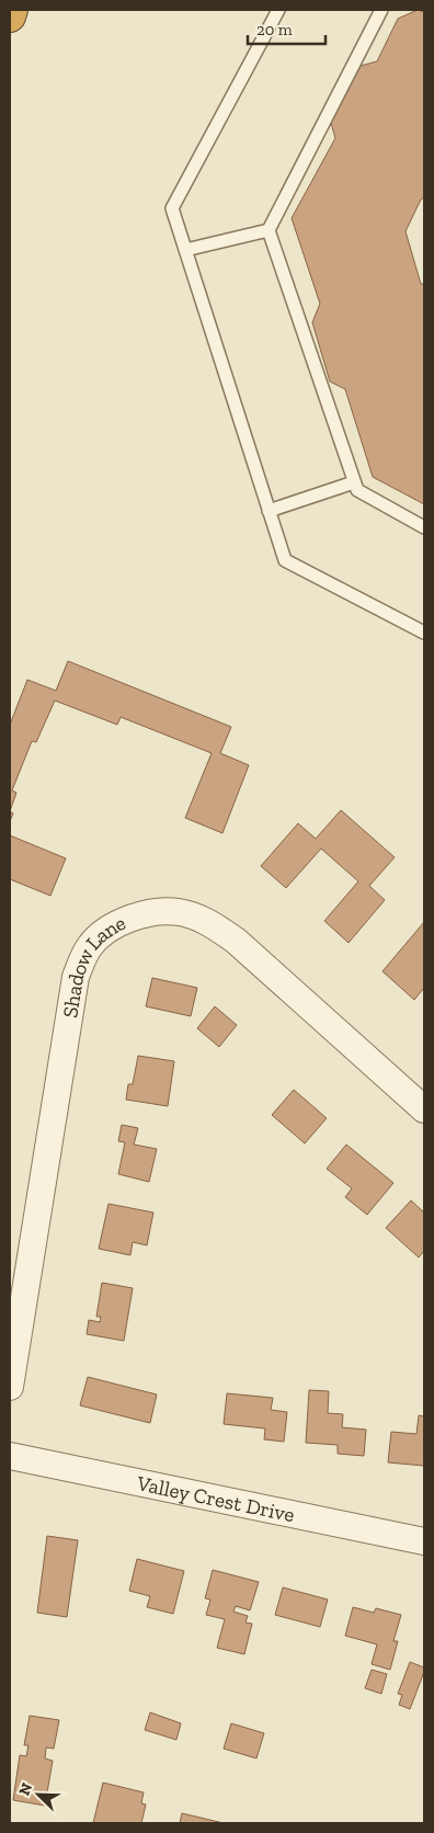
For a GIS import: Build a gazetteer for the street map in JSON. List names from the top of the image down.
{
  "streets": {
    "street": ["Shadow Lane", "Valley Crest Drive"]
  },
  "scale_bar": "20 m",
  "north": "top left"
}
